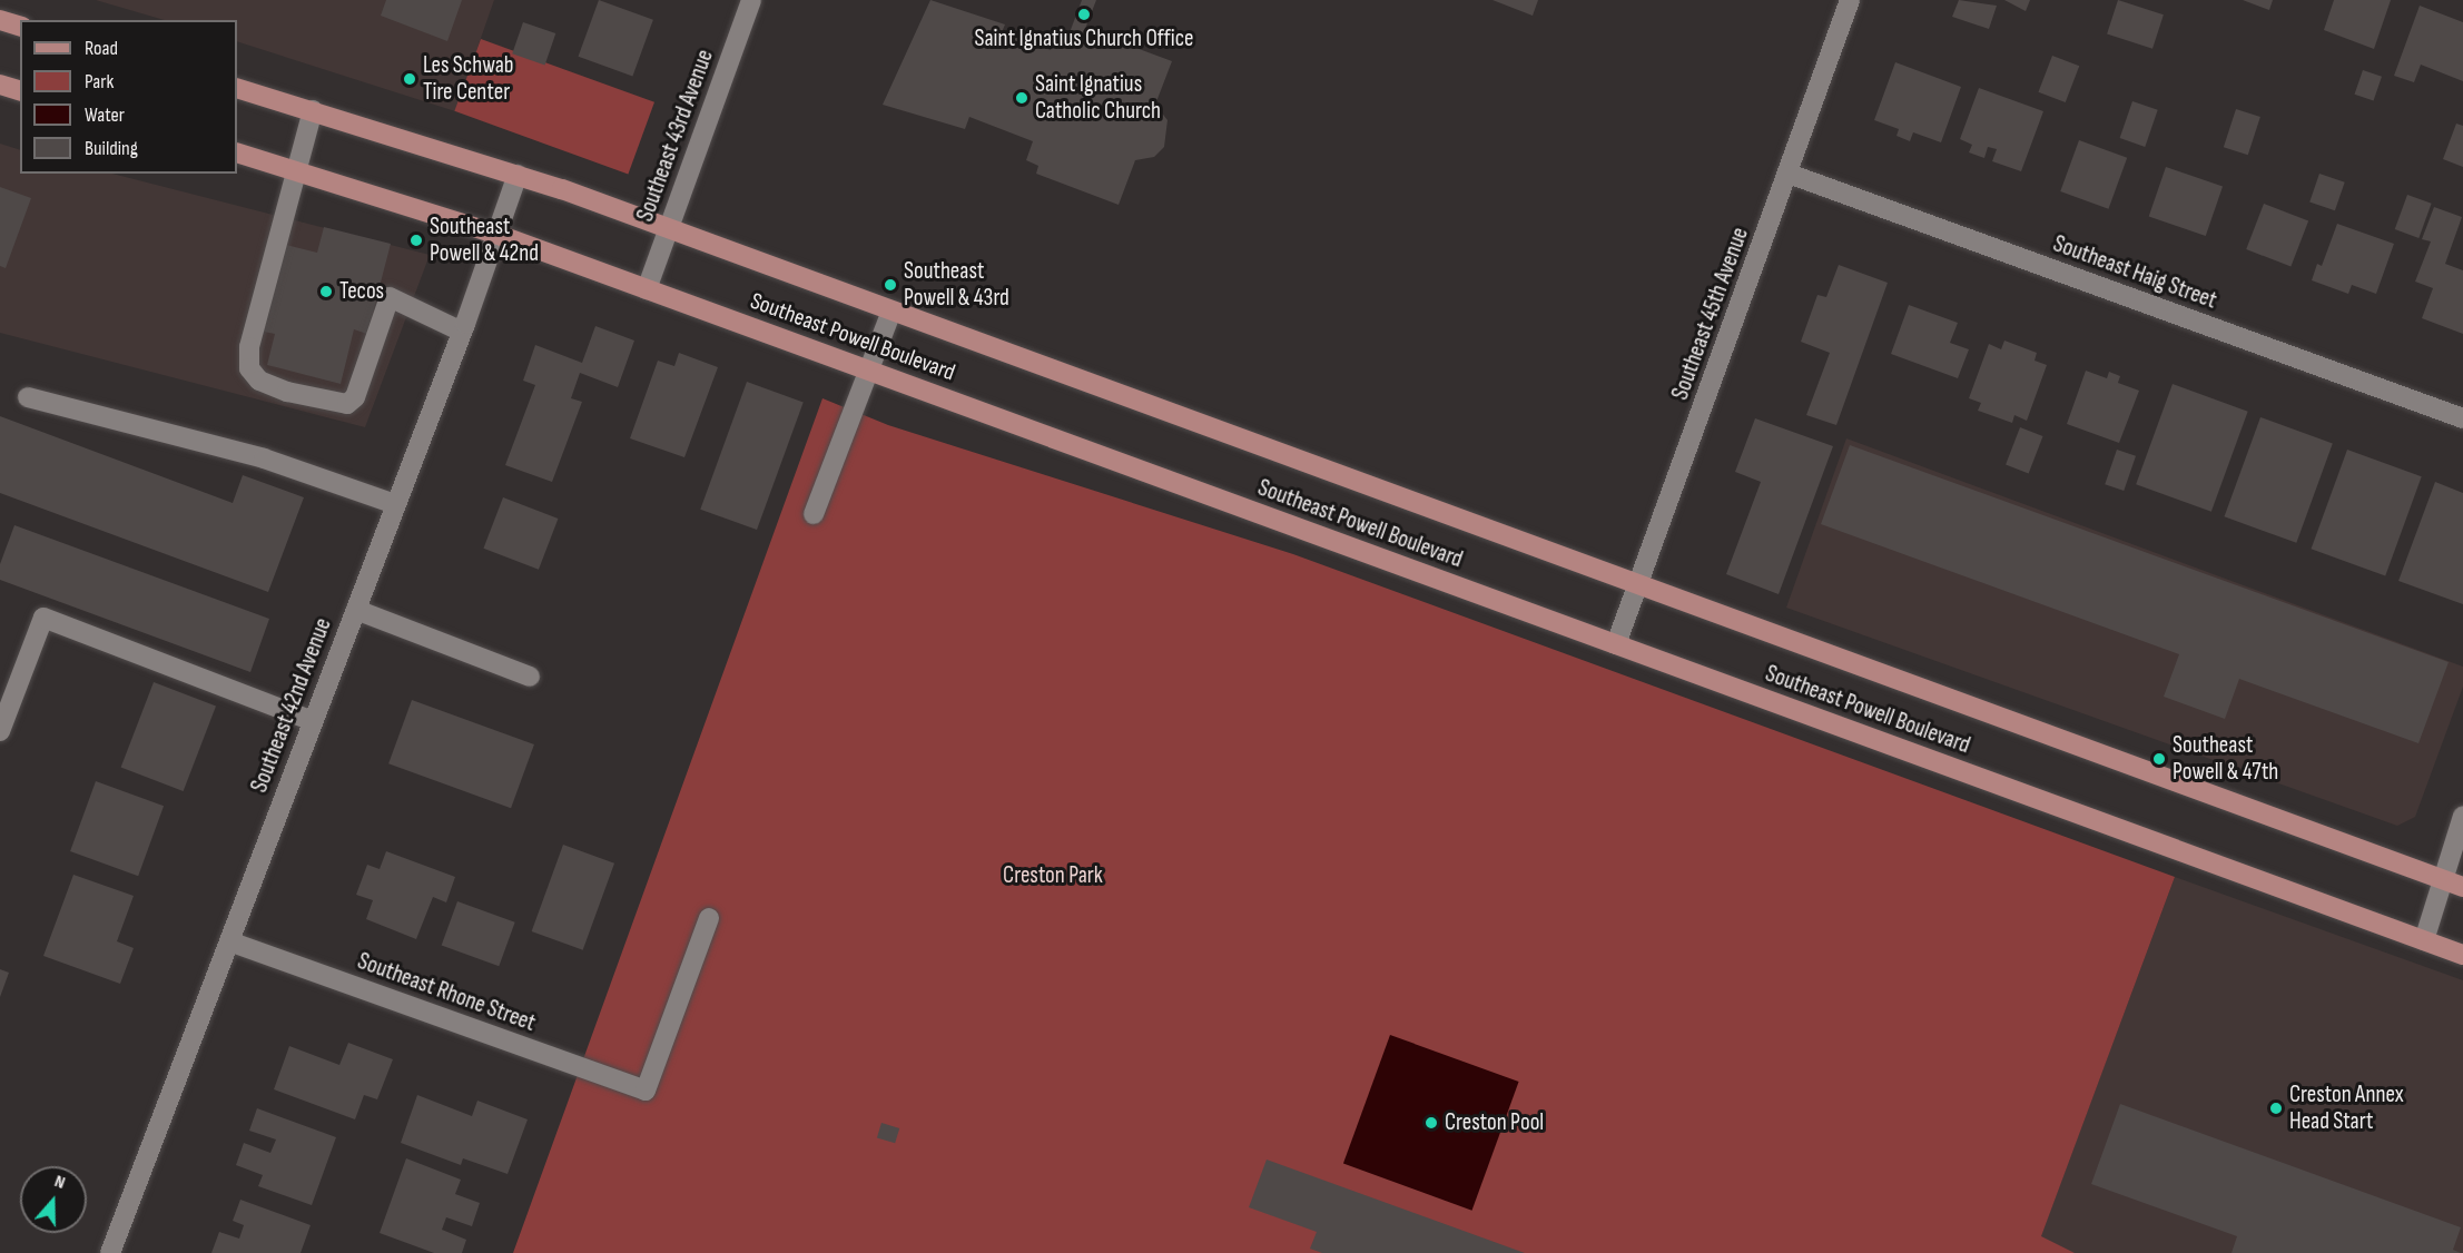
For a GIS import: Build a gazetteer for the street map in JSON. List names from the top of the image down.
{
  "streets": {
    "main road": ["Southeast Powell Boulevard"],
    "street": [
      "Southeast 43rd Avenue",
      "Southeast Haig Street",
      "Southeast 45th Avenue",
      "Southeast 42nd Avenue",
      "Southeast Rhone Street"
    ]
  },
  "crossings": [
    ["Southeast 43rd Avenue", "Southeast Powell Boulevard"],
    ["Southeast Haig Street", "Southeast 45th Avenue"],
    ["Southeast 45th Avenue", "Southeast Powell Boulevard"],
    ["Southeast Powell Boulevard", "Southeast 42nd Avenue"],
    ["Southeast 42nd Avenue", "Southeast Rhone Street"]
  ],
  "parks": ["Creston Park"],
  "places": [
    "Saint Ignatius Church Office",
    "Les Schwab Tire Center",
    "Saint Ignatius Catholic Church",
    "Southeast Powell & 42nd",
    "Southeast Powell & 43rd",
    "Tecos",
    "Southeast Powell & 47th",
    "Creston Annex Head Start",
    "Creston Pool"
  ],
  "legend": [
    "Road",
    "Park",
    "Water",
    "Building"
  ],
  "north": "top"
}
